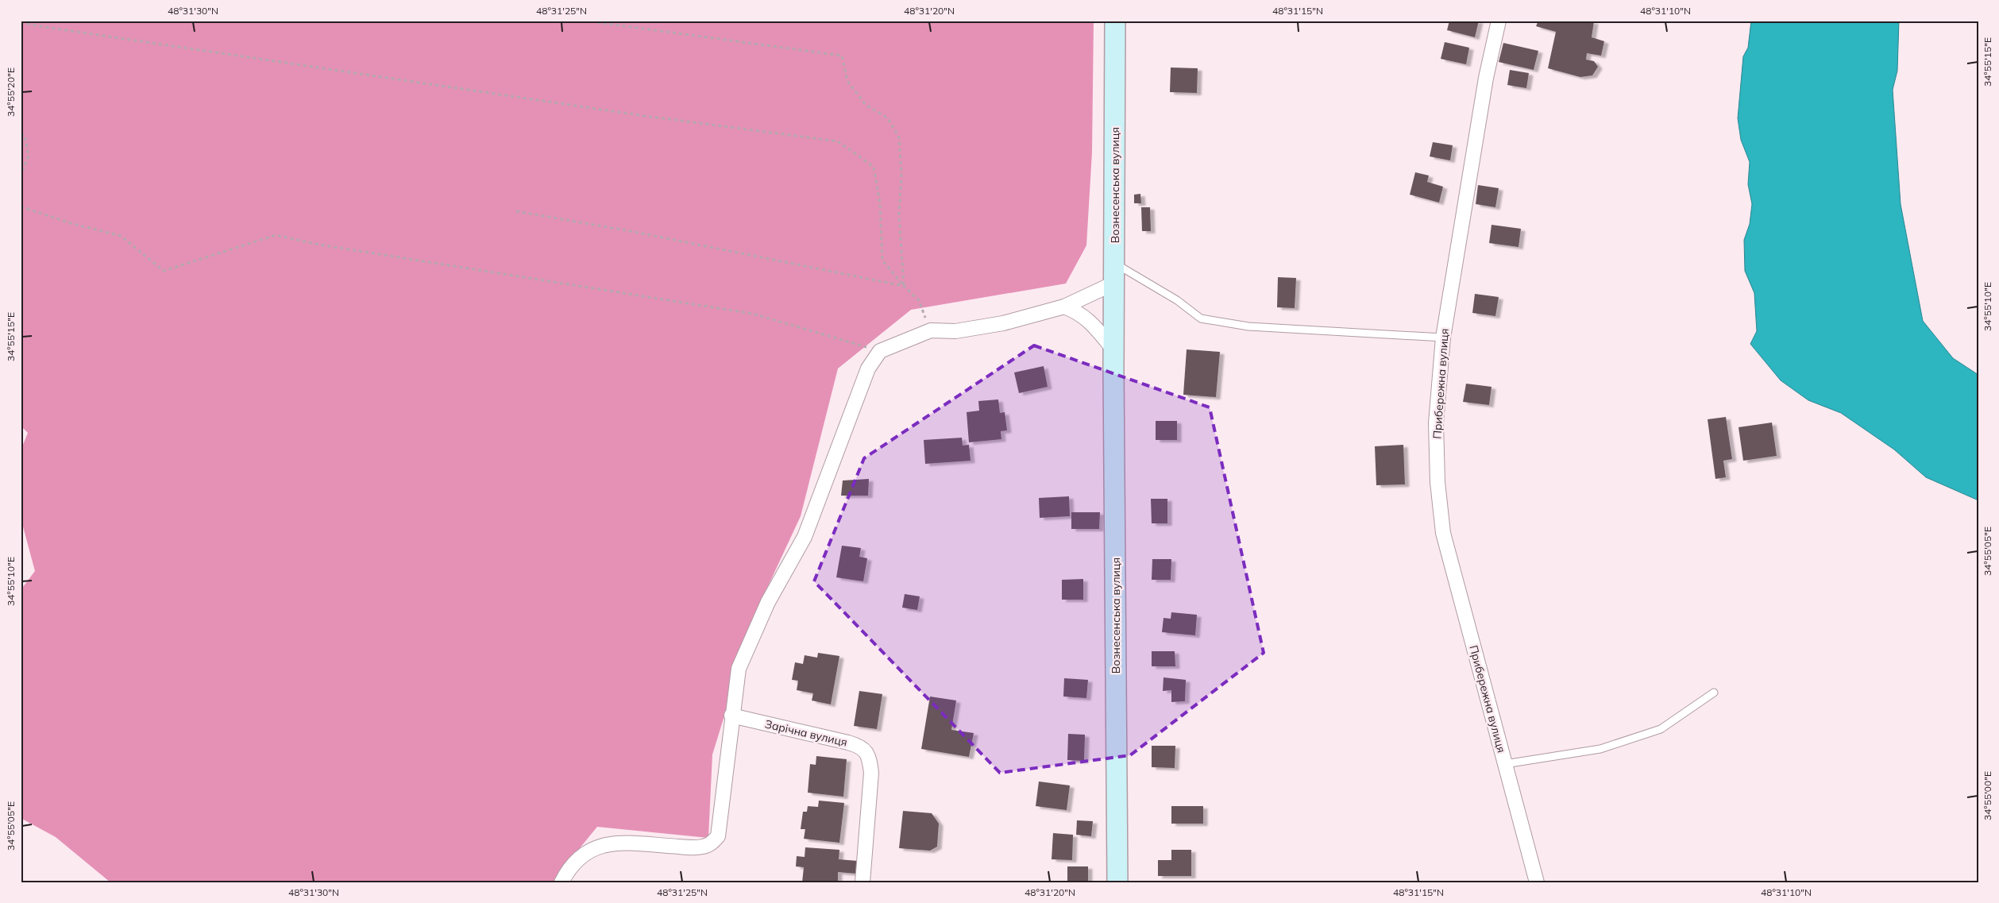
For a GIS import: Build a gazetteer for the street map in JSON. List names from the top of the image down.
{
  "streets": {
    "main road": ["Вознесенська вулиця"],
    "street": ["Прибережна вулиця", "Зарічна вулиця"]
  },
  "coordinates": [
    "48°31'30\"N",
    "48°31'25\"N",
    "48°31'20\"N",
    "48°31'15\"N",
    "48°31'10\"N",
    "34°55'15\"E",
    "34°55'20\"E",
    "34°55'10\"E",
    "34°55'05\"E",
    "34°55'00\"E"
  ]
}
